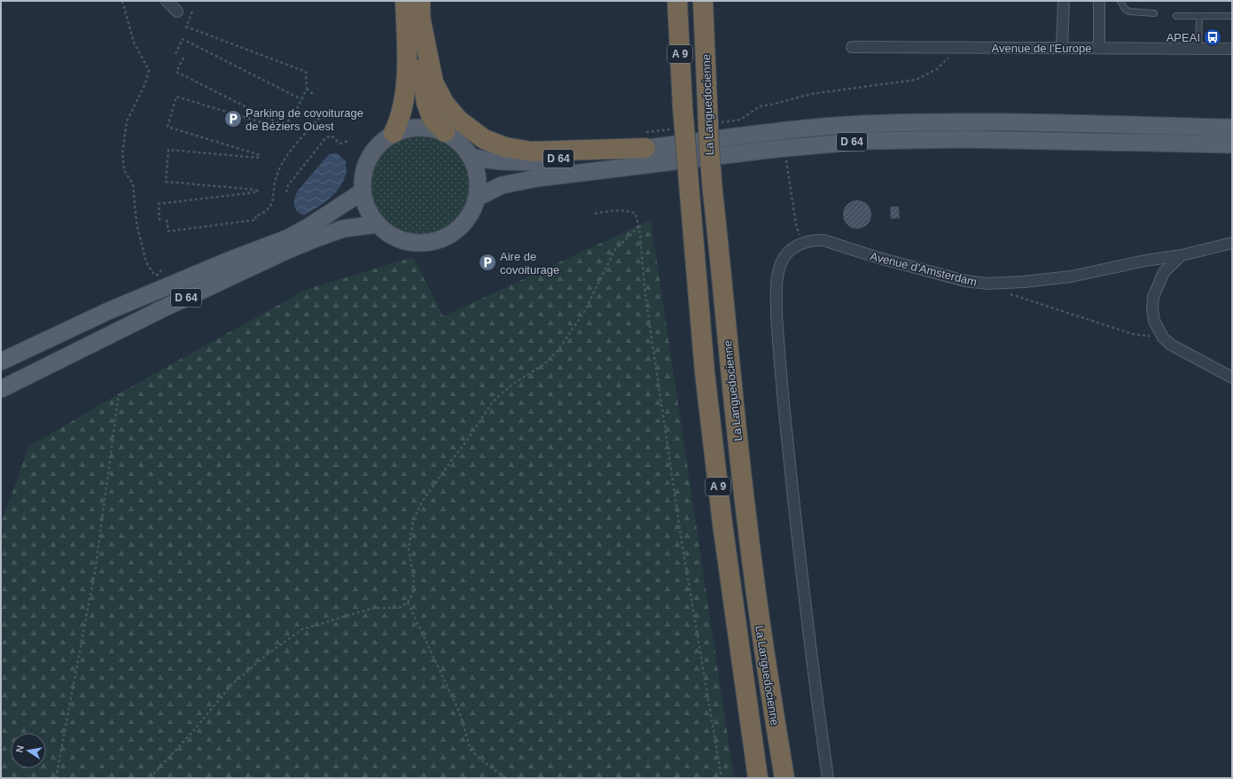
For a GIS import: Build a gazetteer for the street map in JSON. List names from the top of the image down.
{
  "streets": {
    "highway": ["A 9", "La Languedocienne"],
    "main road": ["D 64"],
    "street": ["Avenue de l'Europe", "Avenue d'Amsterdam"]
  },
  "places": {
    "bus stop": ["APEAI"],
    "parking": ["Parking de covoiturage de Béziers Ouest", "Aire de covoiturage"]
  },
  "north": "left"
}
